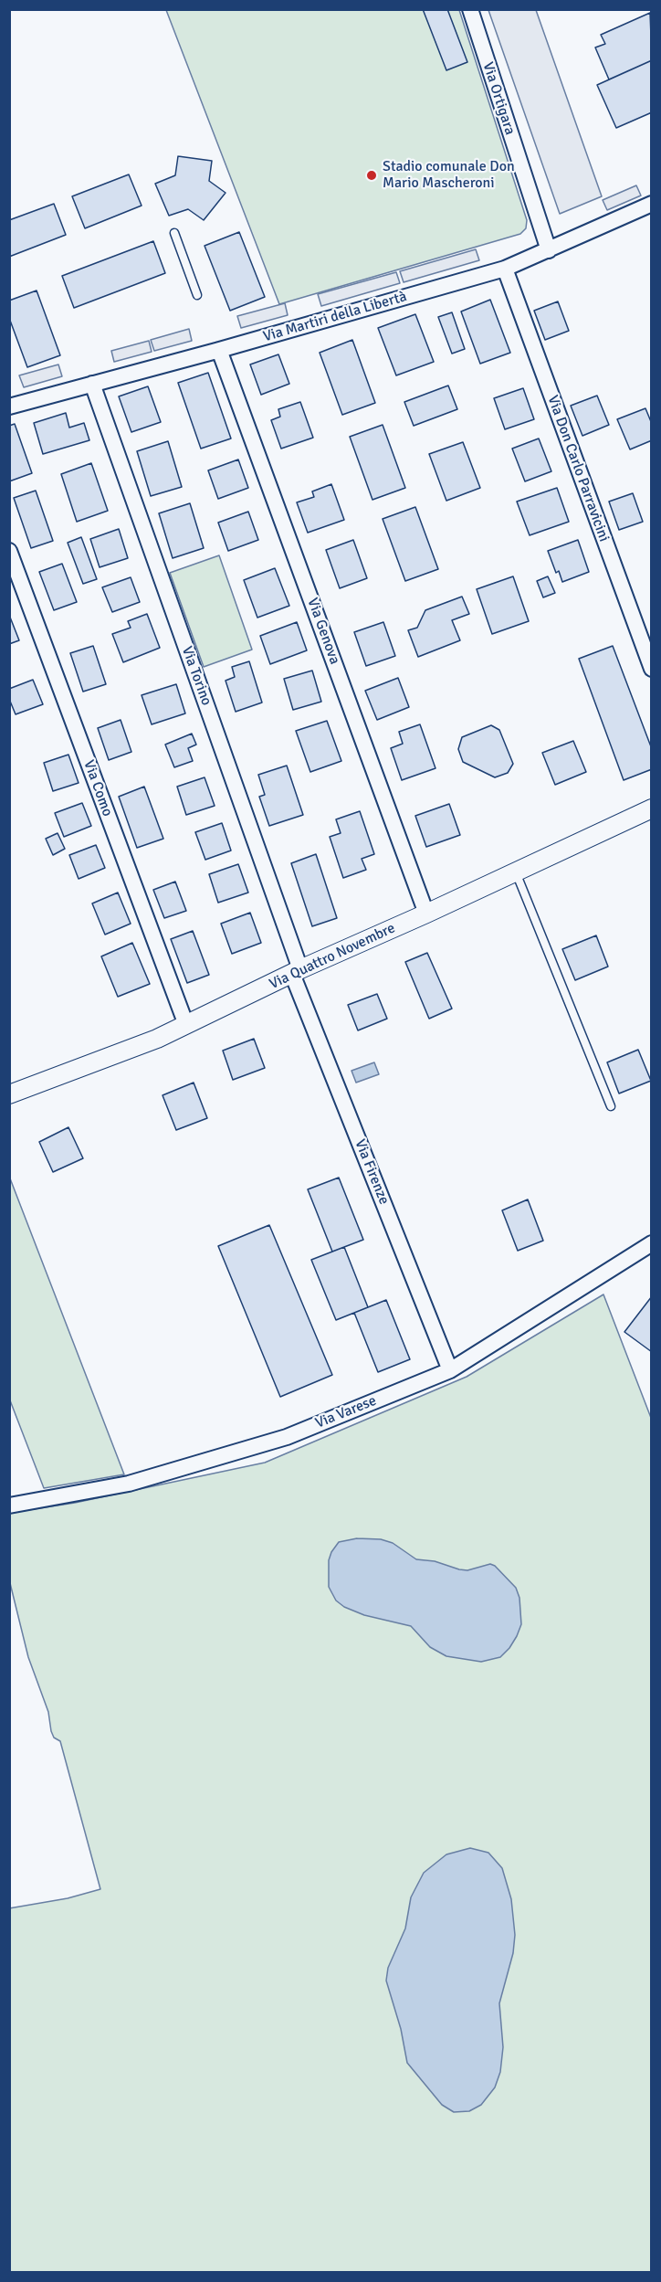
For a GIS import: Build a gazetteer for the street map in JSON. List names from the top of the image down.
{
  "streets": {
    "street": [
      "Via Ortigara",
      "Via Martiri della Libertà",
      "Via Don Carlo Parravicini",
      "Via Genova",
      "Via Torino",
      "Via Como",
      "Via Quattro Novembre",
      "Via Firenze",
      "Via Varese"
    ]
  },
  "crossings": [
    ["Via Ortigara", "Via Martiri della Libertà"],
    ["Via Martiri della Libertà", "Via Don Carlo Parravicini"],
    ["Via Martiri della Libertà", "Via Genova"],
    ["Via Martiri della Libertà", "Via Torino"],
    ["Via Genova", "Via Quattro Novembre"],
    ["Via Torino", "Via Quattro Novembre"],
    ["Via Torino", "Via Firenze"],
    ["Via Como", "Via Quattro Novembre"],
    ["Via Quattro Novembre", "Via Firenze"],
    ["Via Firenze", "Via Varese"]
  ],
  "places": ["Stadio comunale Don Mario Mascheroni"]
}
